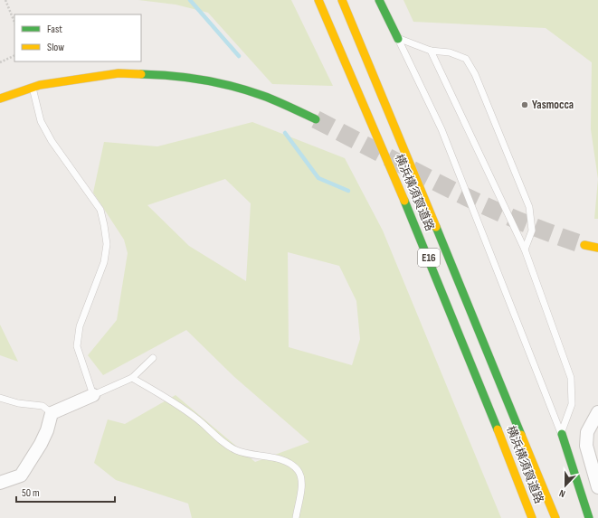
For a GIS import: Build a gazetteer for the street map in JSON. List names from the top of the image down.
{
  "streets": {
    "main road": ["横浜横須賀道路", "E16"]
  },
  "places": ["Yasmocca"],
  "legend": ["Fast", "Slow"],
  "scale_bar": "50 m",
  "north": "bottom"
}
